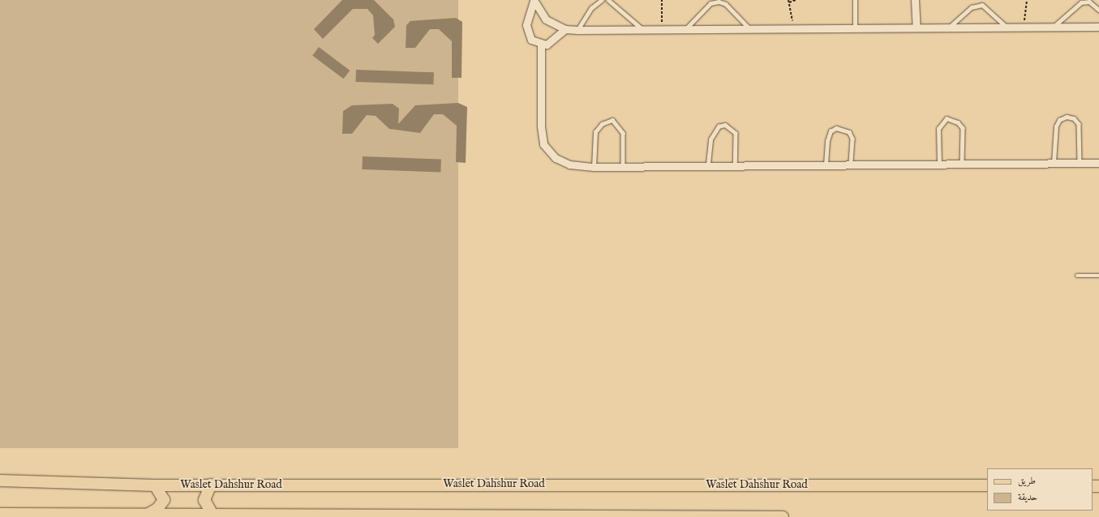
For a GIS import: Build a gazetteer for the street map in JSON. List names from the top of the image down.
{
  "streets": {
    "main road": ["Waslet Dahshur Road"]
  },
  "legend": ["طريق", "حديقة"]
}
